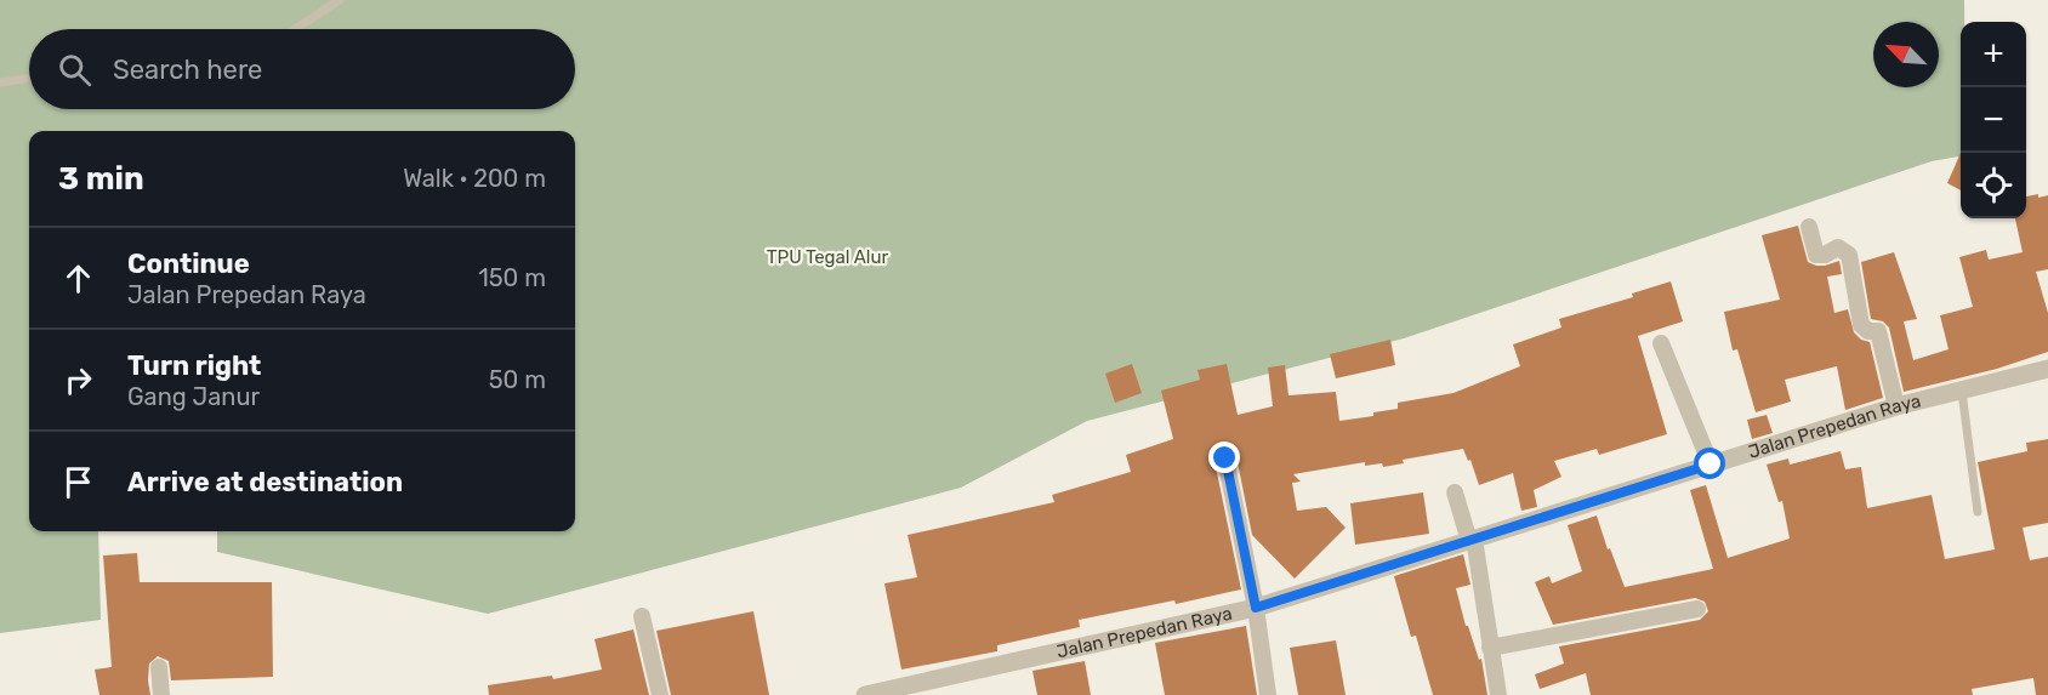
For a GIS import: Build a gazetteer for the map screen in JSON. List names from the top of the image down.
{
  "streets": {
    "street": ["Jalan Prepedan Raya"]
  },
  "parks": ["TPU Tegal Alur"],
  "north": "top left",
  "page": {
    "map_buttons": ["+", "−"],
    "search": "Search here",
    "heading": ["3 min", "Walk · 200 m"],
    "list": [
      ["Continue", "Jalan Prepedan Raya", "150 m"],
      ["Turn right", "Gang Janur", "50 m"],
      "Arrive at destination"
    ]
  }
}
